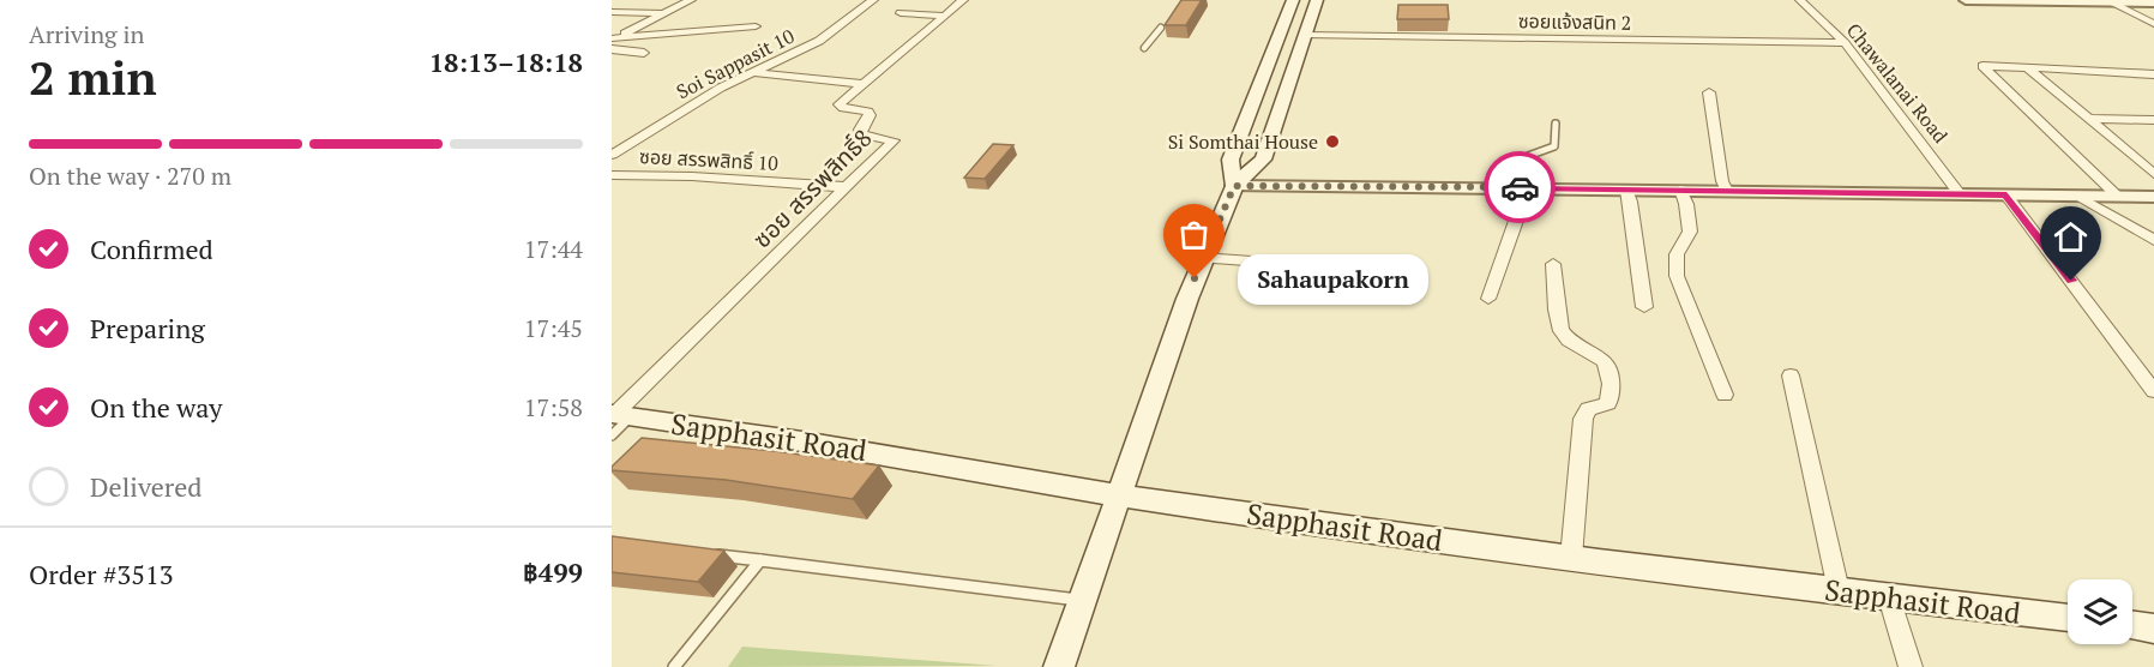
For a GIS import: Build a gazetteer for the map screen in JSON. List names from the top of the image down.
{
  "streets": {
    "main road": ["Sapphasit Road"],
    "street": [
      "ซอยแจ้งสนิท 2",
      "Soi Sappasit 10",
      "Chawalanai Road",
      "ซอย สรรพสิทธิ์ 10",
      "ซอย สรรพสิทธิ์8"
    ]
  },
  "crossings": [
    ["ซอยแจ้งสนิท 2", "Chawalanai Road"],
    ["ซอย สรรพสิทธิ์ 10", "ซอย สรรพสิทธิ์8"],
    ["ซอย สรรพสิทธิ์8", "Sapphasit Road"]
  ],
  "places": ["Si Somthai House", "Sahaupakorn"],
  "page": {
    "heading": ["2 min", "Arriving in", "18:13–18:18"],
    "panel": ["Order #3513", "฿499"],
    "bar": "On the way · 270 m",
    "list": [
      ["Confirmed", "17:44"],
      ["Preparing", "17:45"],
      ["On the way", "17:58"],
      "Delivered"
    ],
    "bubble": "Sahaupakorn"
  }
}
